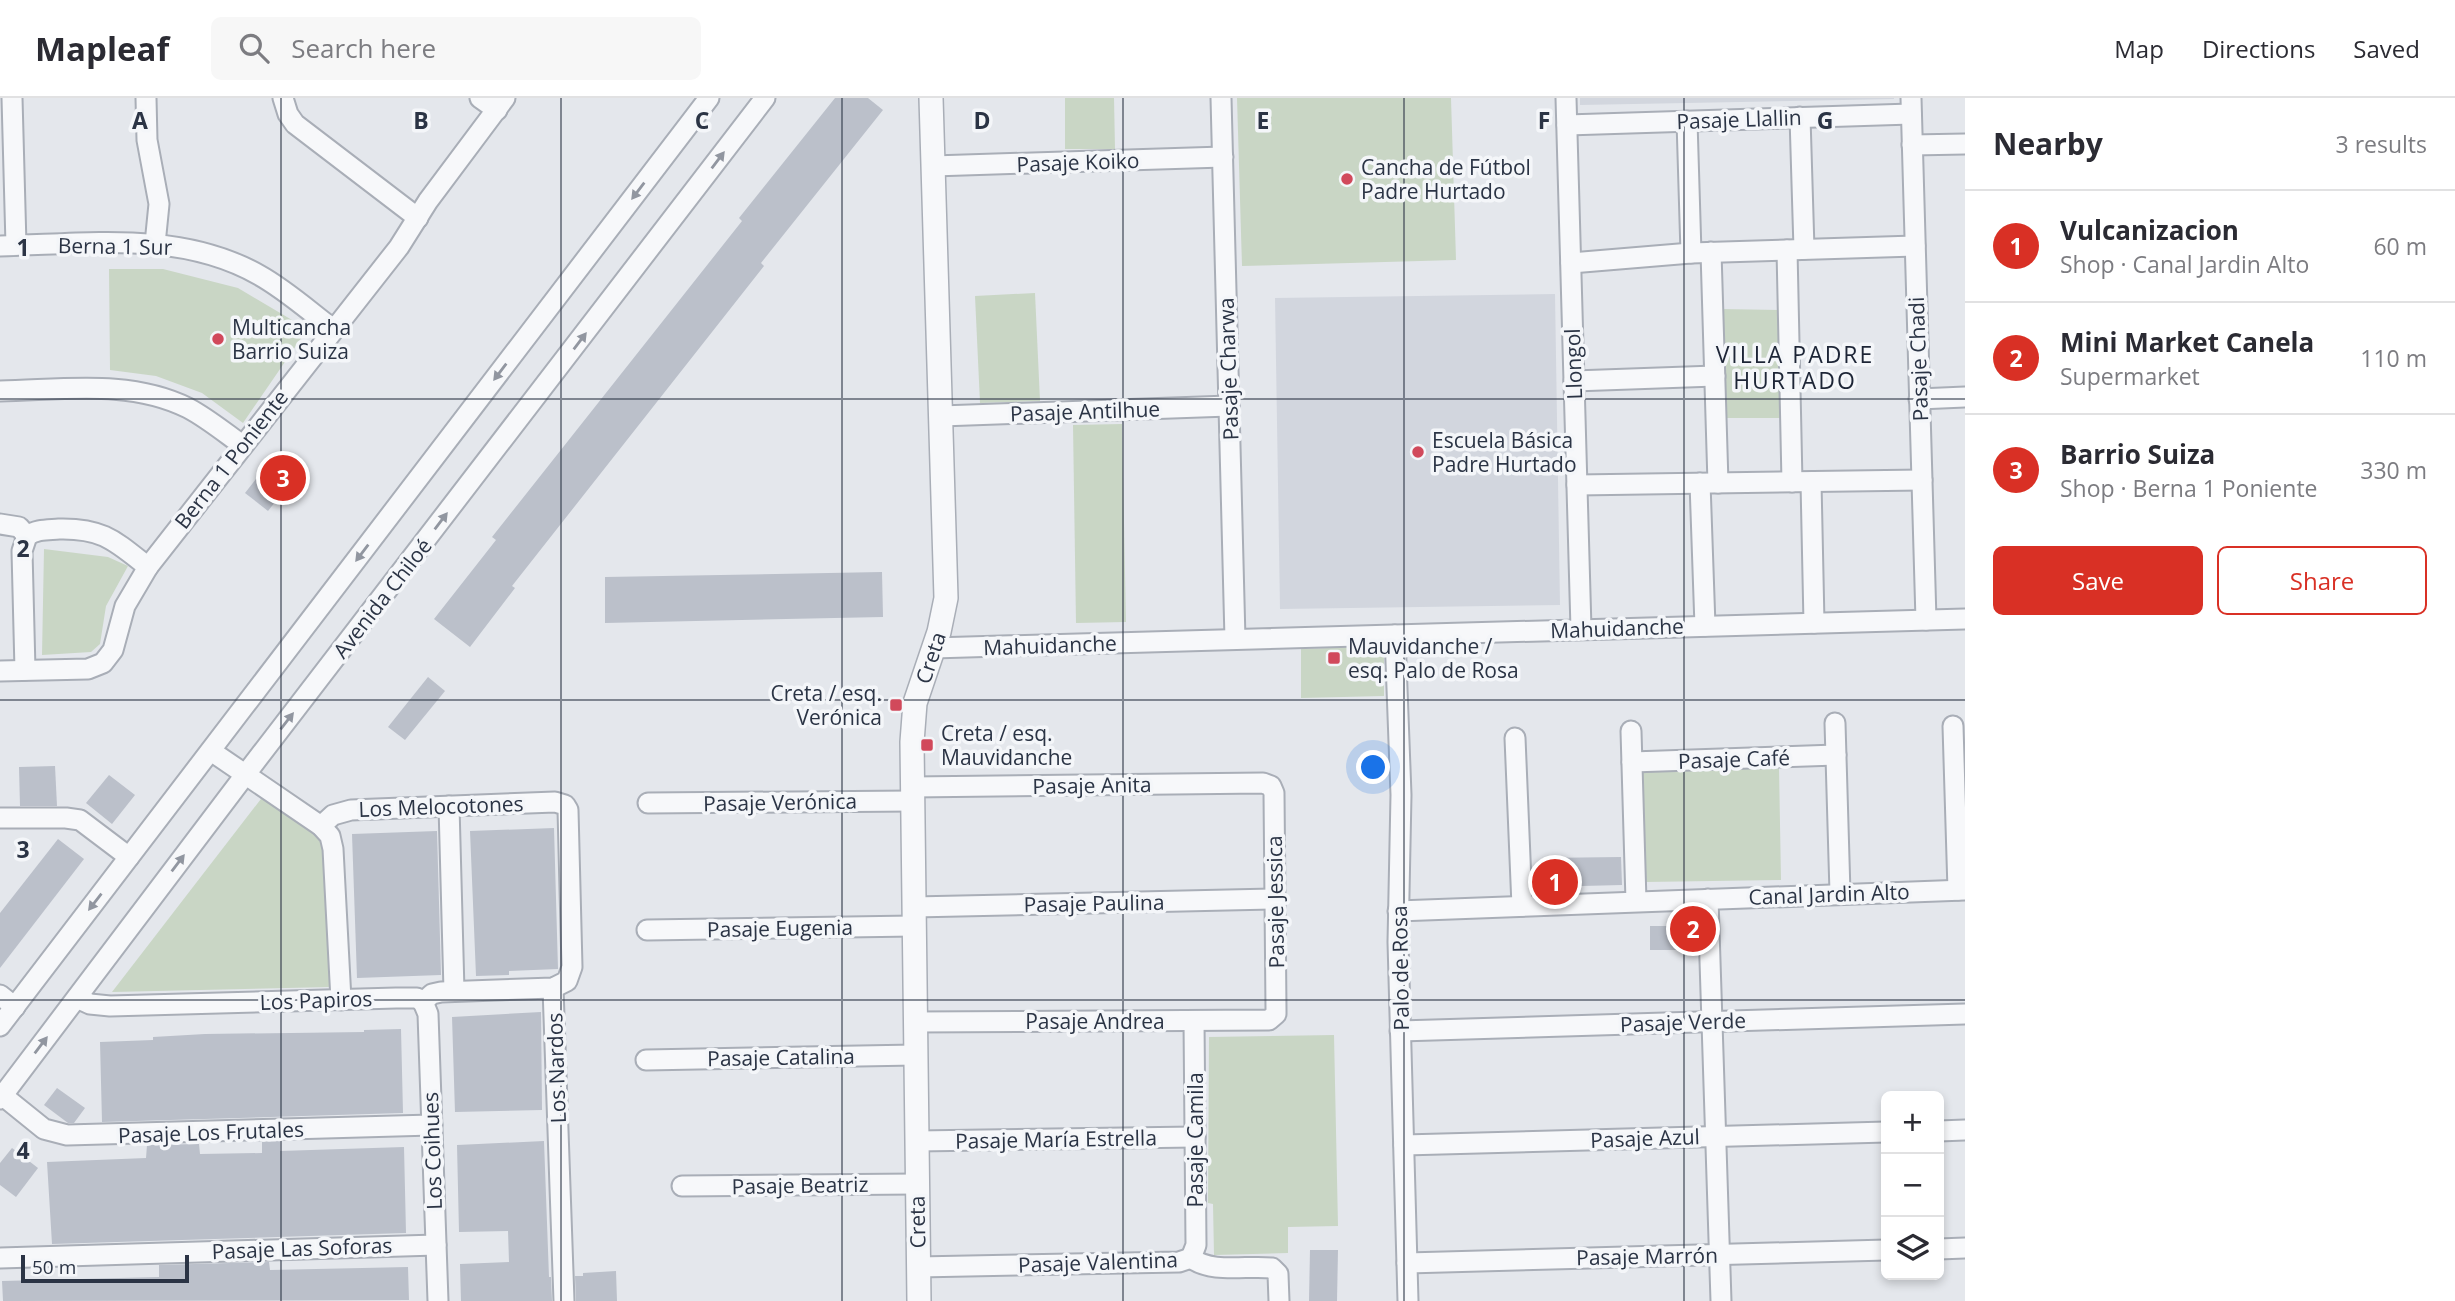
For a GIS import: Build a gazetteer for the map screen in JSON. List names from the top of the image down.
{
  "streets": {
    "street": [
      "Pasaje Llallin",
      "Pasaje Koiko",
      "Berna 1 Sur",
      "Pasaje Chadi",
      "Llongol",
      "Pasaje Charwa",
      "Pasaje Antilhue",
      "Berna 1 Poniente",
      "Avenida Chiloé",
      "Mahuidanche",
      "Creta",
      "Pasaje Café",
      "Pasaje Anita",
      "Pasaje Verónica",
      "Los Melocotones",
      "Canal Jardin Alto",
      "Pasaje Jessica",
      "Pasaje Paulina",
      "Pasaje Eugenia",
      "Palo de Rosa",
      "Los Papiros",
      "Pasaje Andrea",
      "Pasaje Verde",
      "Pasaje Catalina",
      "Los Nardos",
      "Pasaje Los Frutales",
      "Pasaje Azul",
      "Pasaje María Estrella",
      "Pasaje Camila",
      "Los Coihues",
      "Pasaje Beatriz",
      "Pasaje Las Soforas",
      "Pasaje Marrón",
      "Pasaje Valentina"
    ]
  },
  "crossings": [
    ["Pasaje Llallin", "Pasaje Chadi"],
    ["Pasaje Llallin", "Llongol"],
    ["Pasaje Koiko", "Pasaje Charwa"],
    ["Pasaje Koiko", "Creta"],
    ["Berna 1 Sur", "Berna 1 Poniente"],
    ["Pasaje Chadi", "Mahuidanche"],
    ["Llongol", "Mahuidanche"],
    ["Pasaje Charwa", "Pasaje Antilhue"],
    ["Pasaje Charwa", "Mahuidanche"],
    ["Pasaje Antilhue", "Creta"],
    ["Avenida Chiloé", "Los Papiros"],
    ["Avenida Chiloé", "Pasaje Los Frutales"],
    ["Mahuidanche", "Creta"],
    ["Mahuidanche", "Palo de Rosa"],
    ["Creta", "Pasaje Anita"],
    ["Creta", "Pasaje Verónica"],
    ["Creta", "Pasaje Paulina"],
    ["Creta", "Pasaje Eugenia"],
    ["Creta", "Pasaje Andrea"],
    ["Creta", "Pasaje Catalina"],
    ["Creta", "Pasaje María Estrella"],
    ["Creta", "Pasaje Beatriz"],
    ["Creta", "Pasaje Valentina"],
    ["Pasaje Anita", "Pasaje Verónica"],
    ["Pasaje Anita", "Pasaje Jessica"],
    ["Los Melocotones", "Los Nardos"],
    ["Canal Jardin Alto", "Palo de Rosa"],
    ["Pasaje Jessica", "Pasaje Paulina"],
    ["Pasaje Jessica", "Pasaje Andrea"],
    ["Pasaje Paulina", "Pasaje Eugenia"],
    ["Palo de Rosa", "Pasaje Verde"],
    ["Palo de Rosa", "Pasaje Azul"],
    ["Palo de Rosa", "Pasaje Marrón"],
    ["Los Papiros", "Los Nardos"],
    ["Los Papiros", "Los Coihues"],
    ["Pasaje Andrea", "Pasaje Camila"],
    ["Pasaje Los Frutales", "Los Coihues"],
    ["Pasaje María Estrella", "Pasaje Camila"],
    ["Pasaje Camila", "Pasaje Valentina"],
    ["Los Coihues", "Pasaje Las Soforas"]
  ],
  "districts": ["VILLA PADRE HURTADO"],
  "places": {
    "other": ["Cancha de Fútbol Padre Hurtado", "Multicancha Barrio Suiza", "Escuela Básica Padre Hurtado"],
    "transit": ["Mauvidanche / esq. Palo de Rosa", "Creta / esq. Verónica", "Creta / esq. Mauvidanche"]
  },
  "scale_bar": "50 m",
  "page": {
    "header": "Mapleaf",
    "search": "Search here",
    "nav": ["Map", "Directions", "Saved"],
    "heading": ["Nearby", "3 results"],
    "list": [
      {
        "mark": "1",
        "name": "Vulcanizacion",
        "note": "Shop · Canal Jardin Alto",
        "value": "60 m"
      },
      {
        "mark": "2",
        "name": "Mini Market Canela",
        "note": "Supermarket",
        "value": "110 m"
      },
      {
        "mark": "3",
        "name": "Barrio Suiza",
        "note": "Shop · Berna 1 Poniente",
        "value": "330 m"
      }
    ],
    "pins": ["3", "1", "2"],
    "buttons": ["Save", "Share"],
    "map_buttons": ["+", "−"],
    "scale": "50 m"
  },
  "grid": {
    "columns": [
      "A",
      "B",
      "C",
      "D",
      "E",
      "F",
      "G"
    ],
    "rows": [
      "1",
      "2",
      "3",
      "4"
    ]
  }
}
